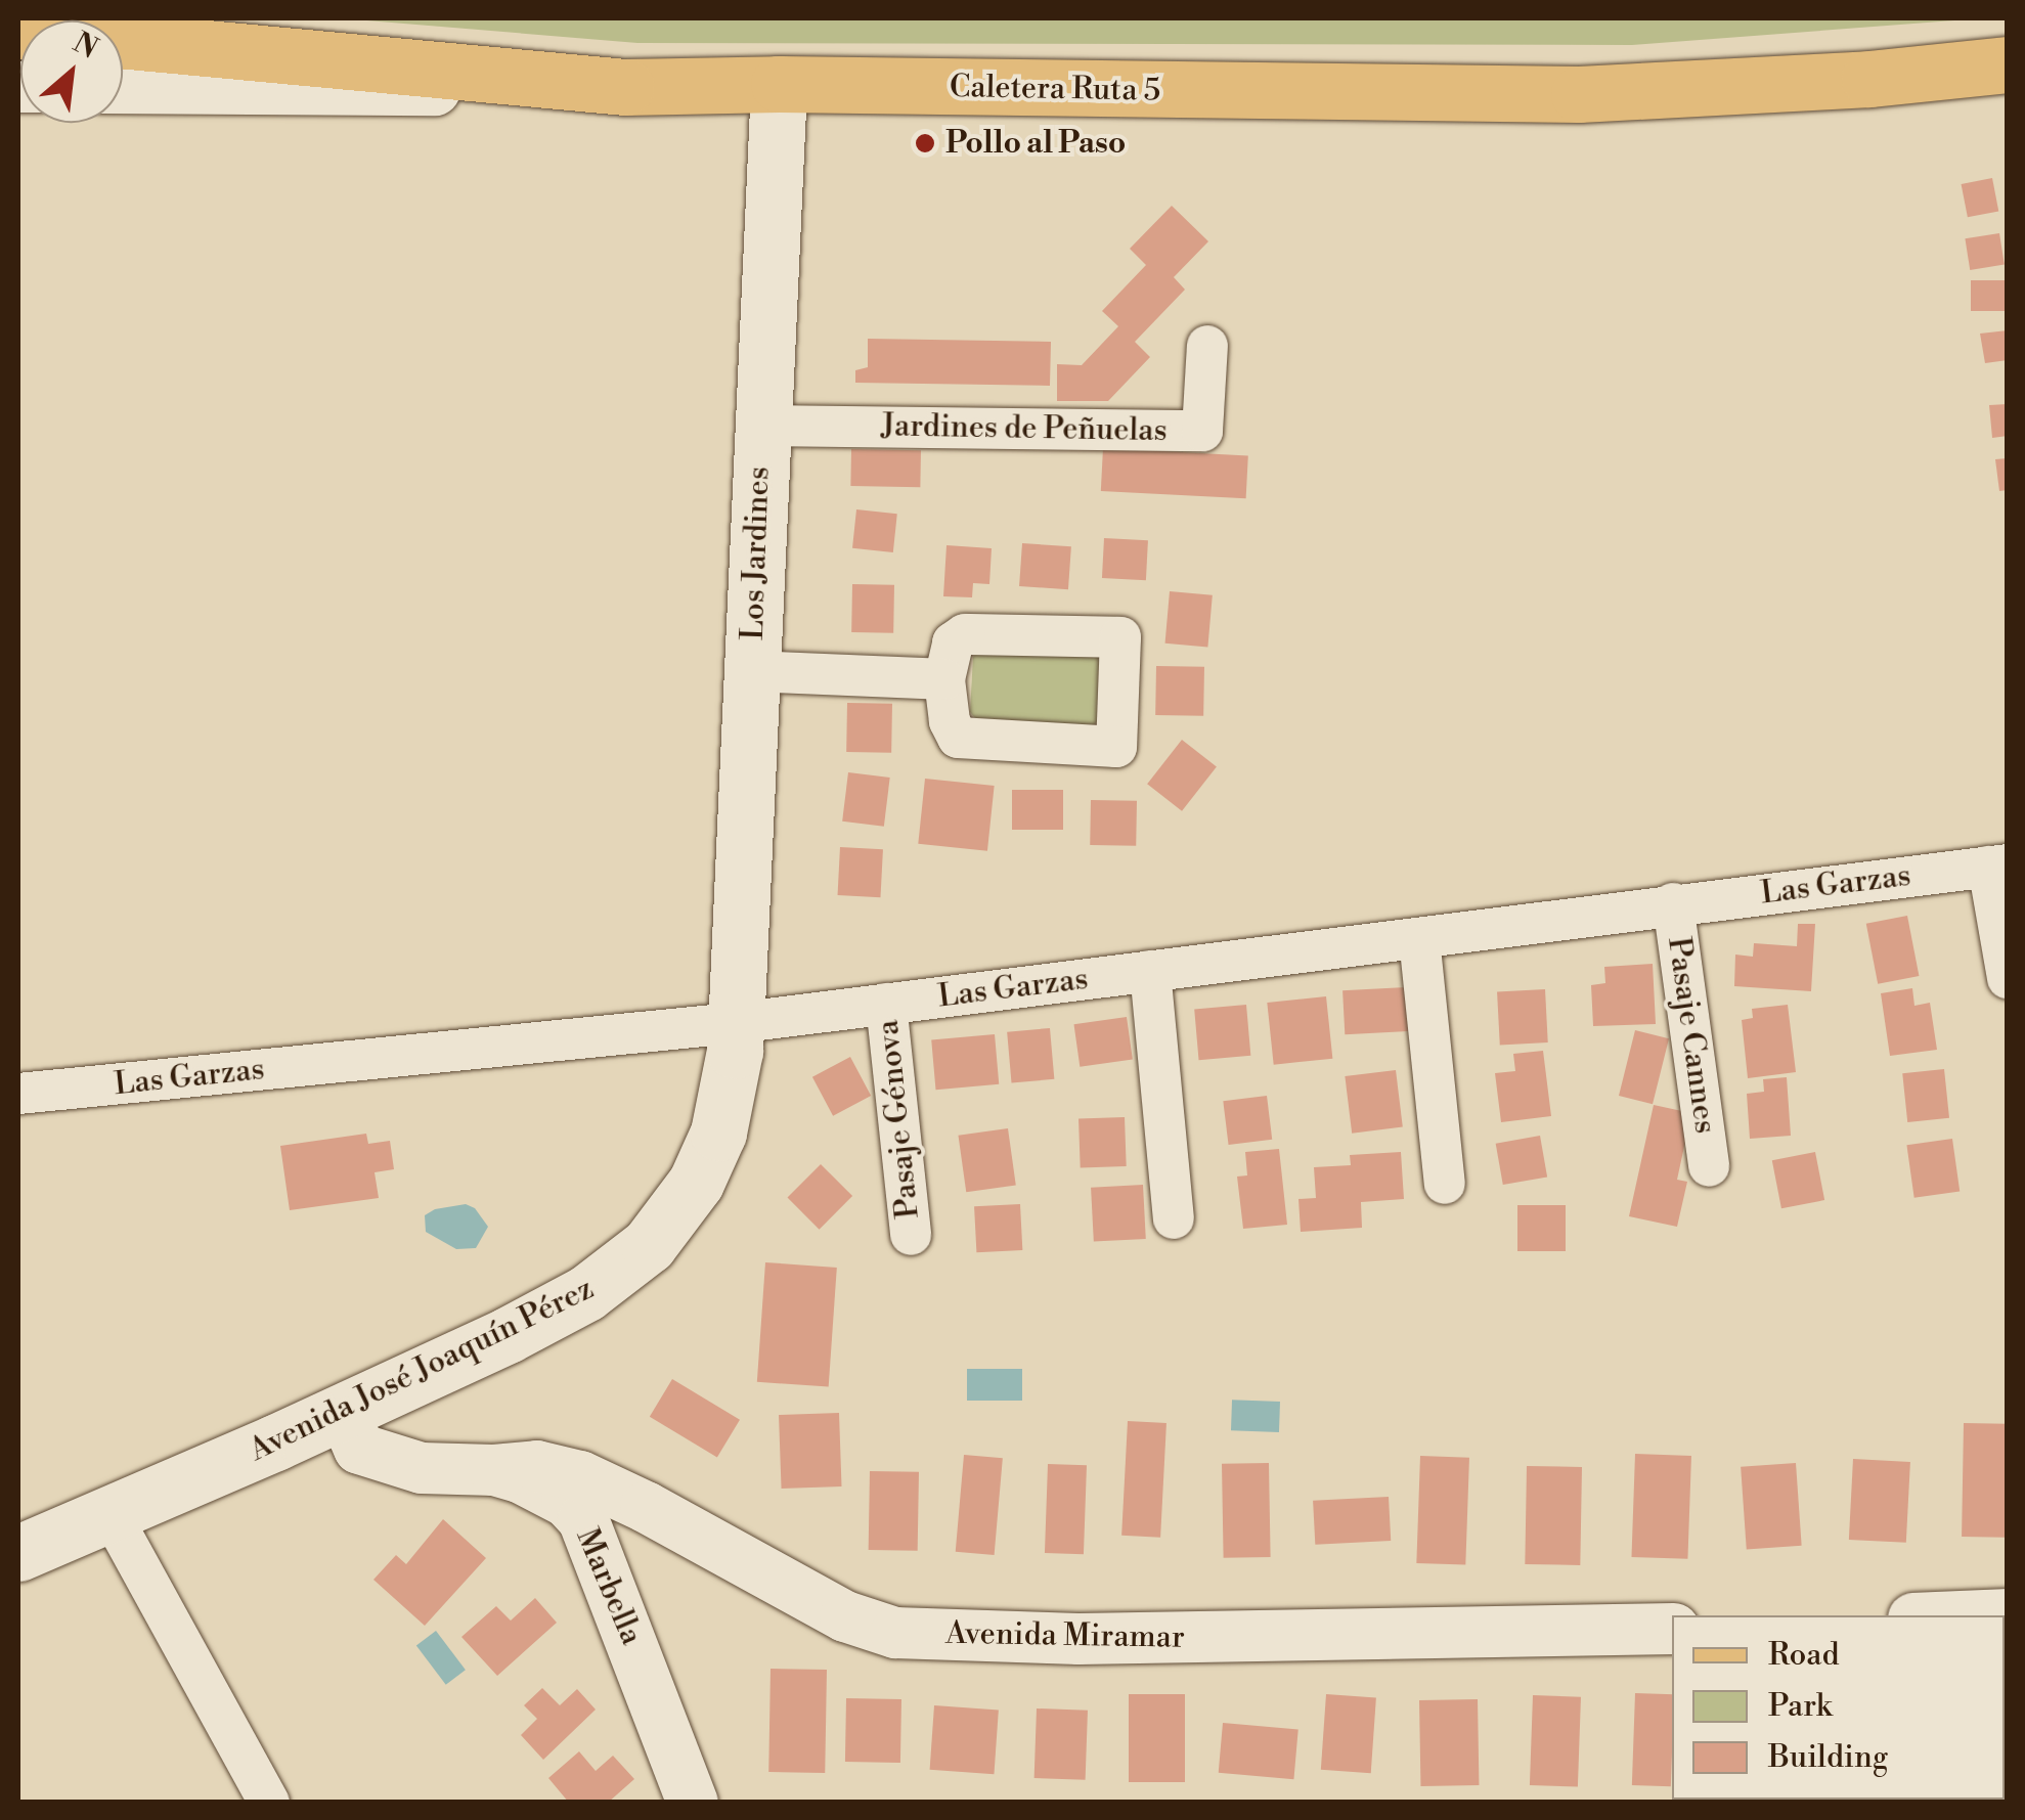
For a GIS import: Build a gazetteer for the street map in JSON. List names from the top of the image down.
{
  "streets": {
    "main road": ["Caletera Ruta 5", "Los Jardines", "Avenida José Joaquín Pérez"],
    "street": [
      "Jardines de Peñuelas",
      "Las Garzas",
      "Pasaje Cannes",
      "Pasaje Génova",
      "Marbella",
      "Avenida Miramar"
    ]
  },
  "crossings": [
    ["Caletera Ruta 5", "Los Jardines"],
    ["Jardines de Peñuelas", "Los Jardines"],
    ["Los Jardines", "Las Garzas"],
    ["Los Jardines", "Avenida José Joaquín Pérez"],
    ["Las Garzas", "Pasaje Cannes"],
    ["Las Garzas", "Pasaje Génova"],
    ["Las Garzas", "Avenida José Joaquín Pérez"],
    ["Avenida José Joaquín Pérez", "Marbella"],
    ["Marbella", "Avenida Miramar"]
  ],
  "places": ["Pollo al Paso"],
  "legend": ["Road", "Park", "Building"],
  "north": "top right"
}
